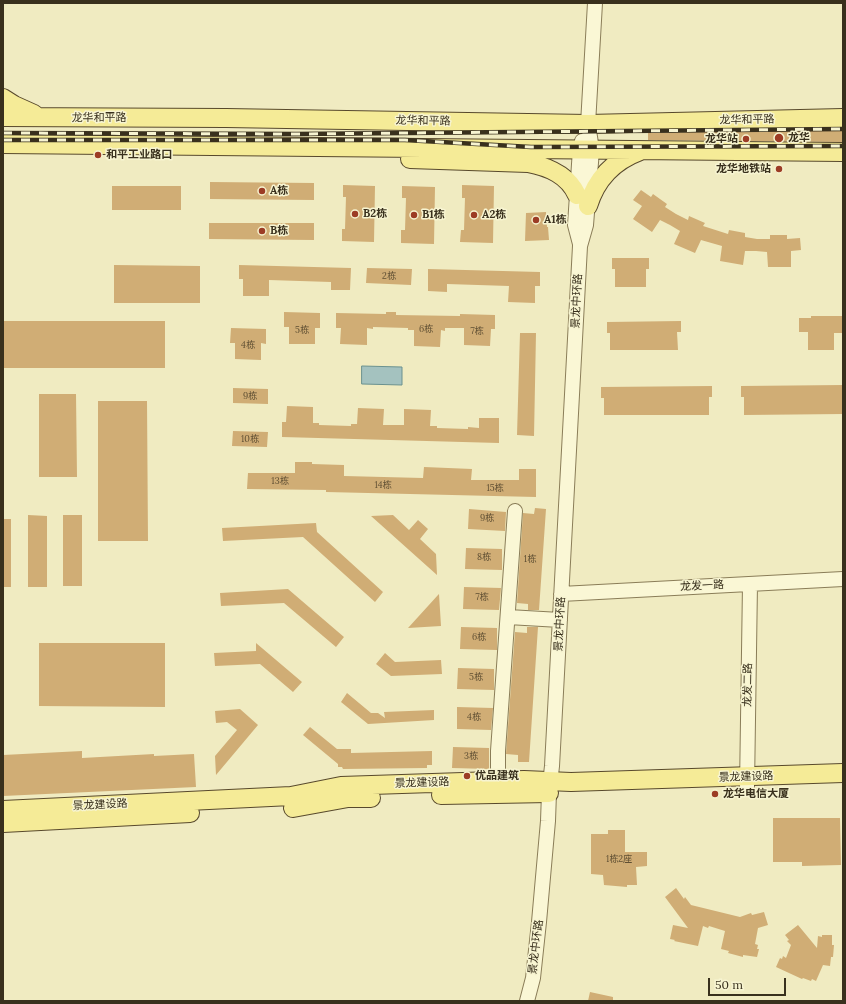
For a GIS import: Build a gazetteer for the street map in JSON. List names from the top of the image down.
{
  "streets": {
    "main road": ["龙华和平路", "景龙建设路"],
    "street": ["景龙中环路", "龙发一路", "龙发二路"]
  },
  "crossings": [
    ["龙华和平路", "景龙中环路"],
    ["景龙中环路", "龙发一路"],
    ["景龙中环路", "景龙建设路"],
    ["龙发一路", "龙发二路"],
    ["龙发二路", "景龙建设路"]
  ],
  "places": [
    "龙华",
    "龙华站",
    "和平工业路口",
    "龙华地铁站",
    "A栋",
    "B2栋",
    "B1栋",
    "A2栋",
    "A1栋",
    "B栋",
    "优品建筑",
    "龙华电信大厦"
  ],
  "house_numbers": [
    "2栋",
    "6栋",
    "5栋",
    "7栋",
    "4栋",
    "9栋",
    "10栋",
    "13栋",
    "14栋",
    "15栋",
    "9栋",
    "8栋",
    "1栋",
    "7栋",
    "6栋",
    "5栋",
    "4栋",
    "3栋",
    "1栋2座"
  ],
  "scale_bar": "50 m"
}
